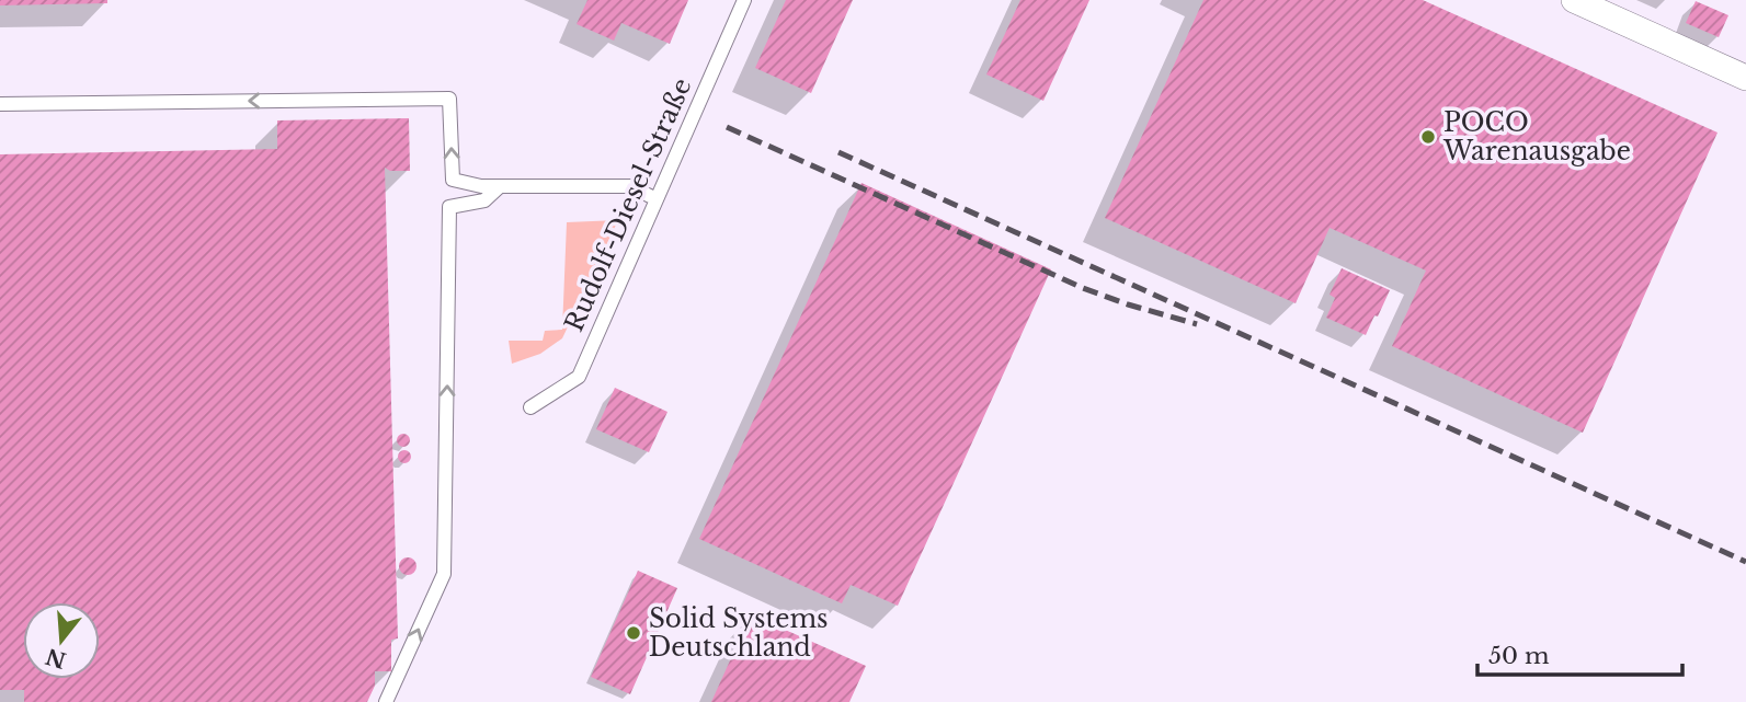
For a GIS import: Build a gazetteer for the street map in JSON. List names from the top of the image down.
{
  "streets": {
    "lane": ["Rudolf-Diesel-Straße"]
  },
  "places": ["POCO Warenausgabe", "Solid Systems Deutschland"],
  "scale_bar": "50 m",
  "north": "bottom"
}
